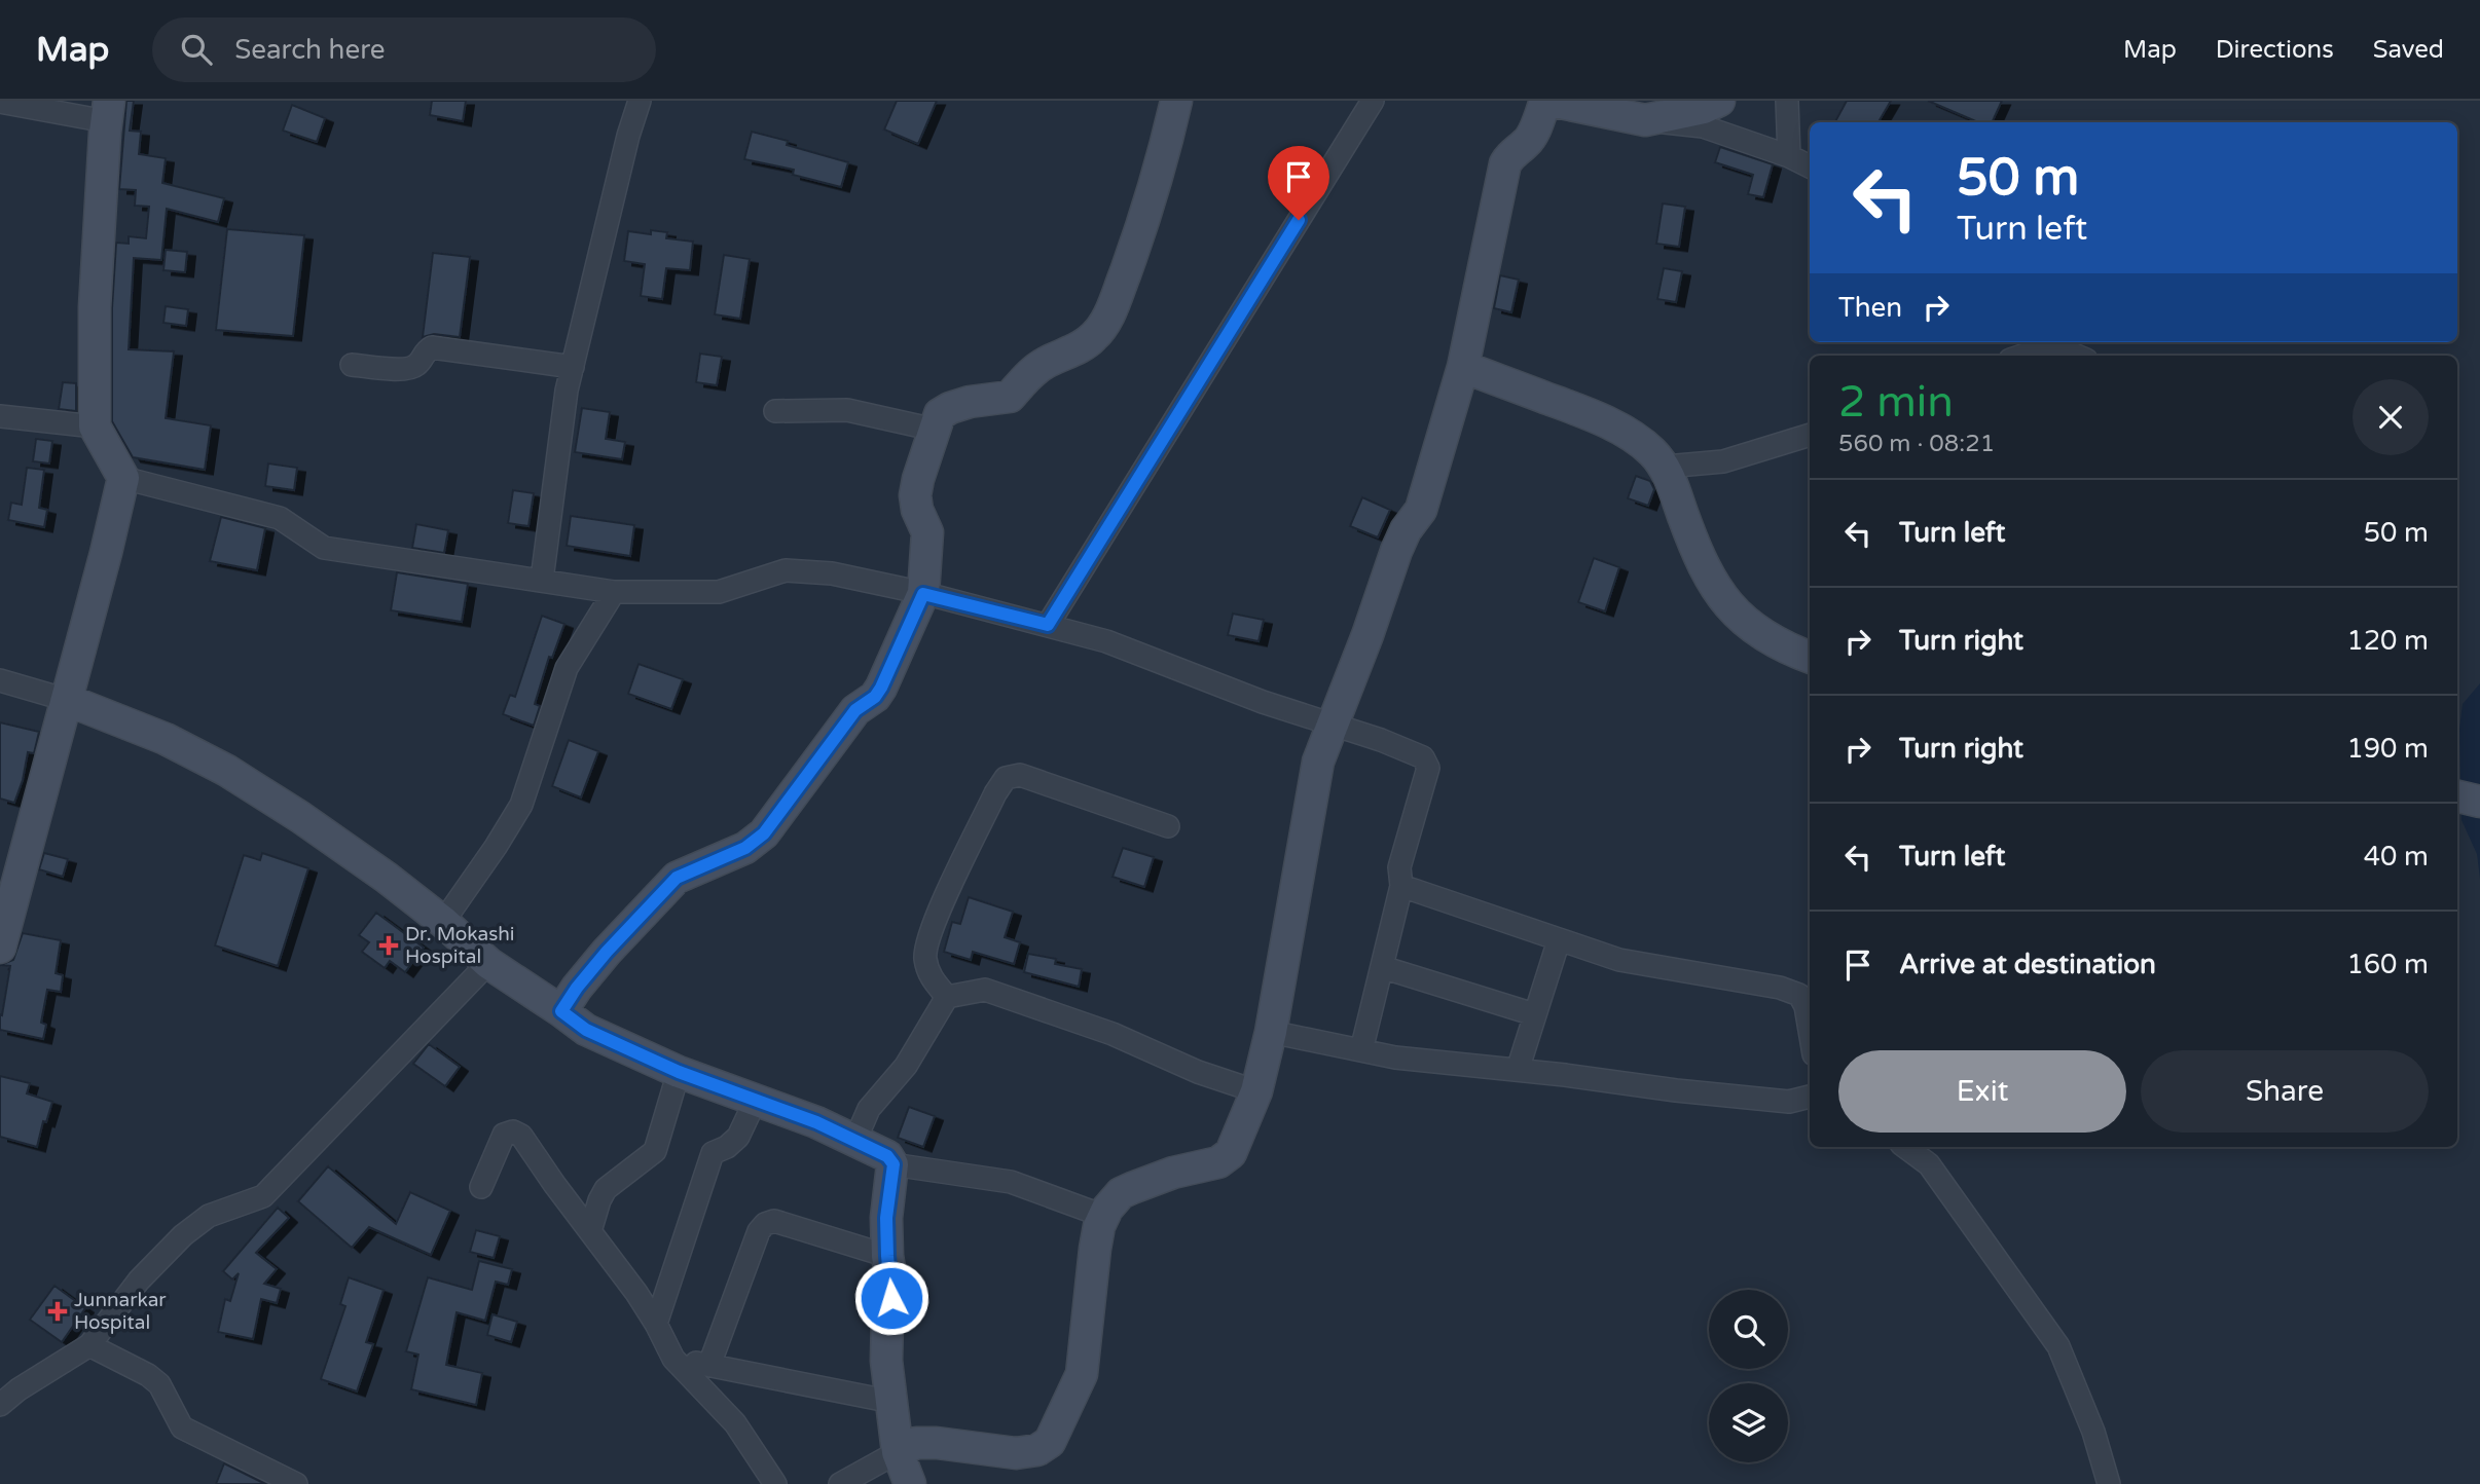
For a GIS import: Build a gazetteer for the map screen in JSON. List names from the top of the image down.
{
  "places": {
    "health": ["Dr. Mokashi Hospital", "Junnarkar Hospital"]
  },
  "page": {
    "header": "Map",
    "search": "Search here",
    "nav": ["Map", "Directions", "Saved"],
    "turn": ["50 m", "Turn left"],
    "then": "Then",
    "heading": ["2 min", "560 m · 08:21"],
    "list": [
      {
        "name": "Turn left",
        "value": "50 m"
      },
      {
        "name": "Turn right",
        "value": "120 m"
      },
      {
        "name": "Turn right",
        "value": "190 m"
      },
      {
        "name": "Turn left",
        "value": "40 m"
      },
      {
        "name": "Arrive at destination",
        "value": "160 m"
      }
    ],
    "buttons": ["Exit", "Share"]
  }
}
